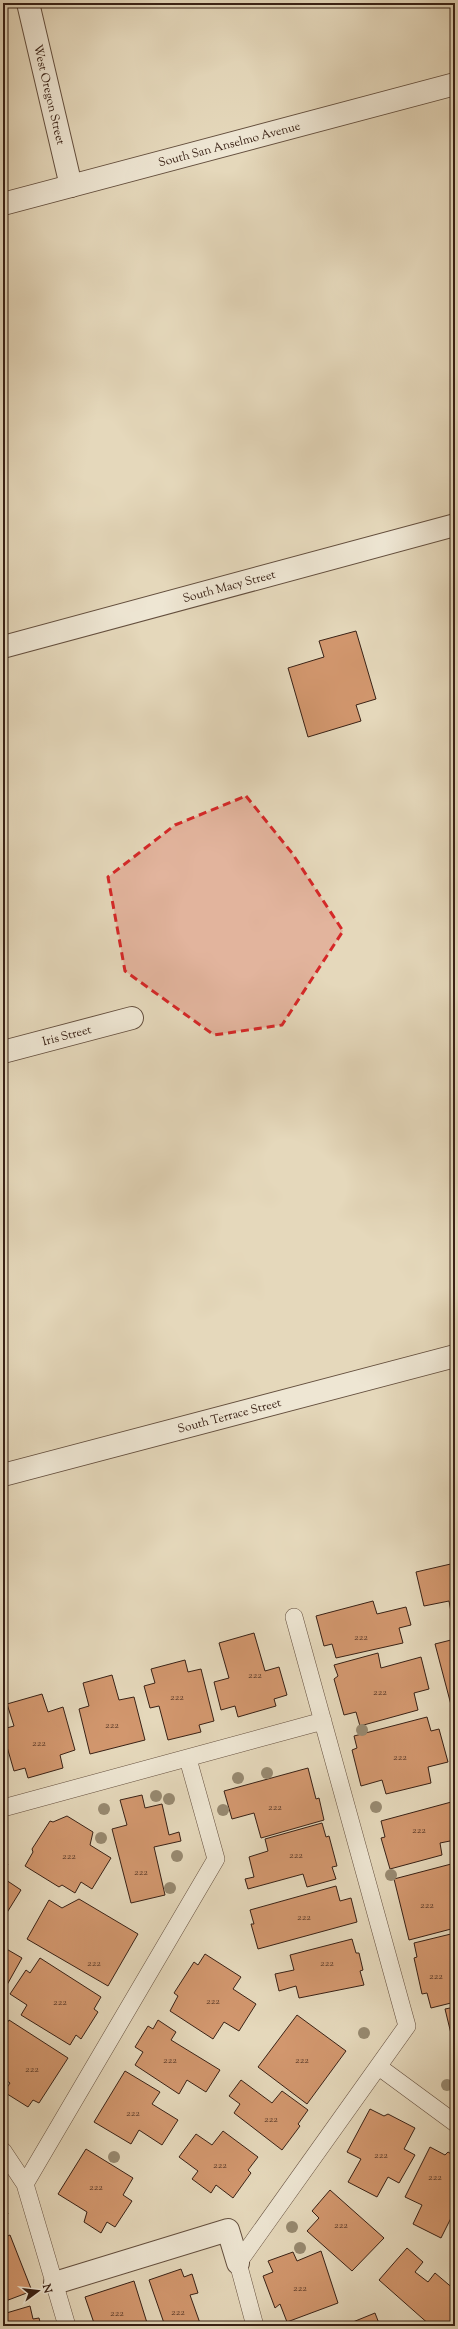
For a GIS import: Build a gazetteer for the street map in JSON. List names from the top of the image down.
{
  "streets": {
    "street": [
      "West Oregon Street",
      "South San Anselmo Avenue",
      "South Macy Street",
      "Iris Street",
      "South Terrace Street"
    ]
  },
  "crossings": [
    ["West Oregon Street", "South San Anselmo Avenue"]
  ],
  "house_numbers": [
    "222",
    "222",
    "222",
    "222",
    "222",
    "222",
    "222",
    "222",
    "222",
    "222",
    "222",
    "222",
    "222",
    "222",
    "222",
    "222",
    "222",
    "222",
    "222",
    "222",
    "222",
    "222",
    "222",
    "222",
    "222",
    "222",
    "222",
    "222",
    "222",
    "222",
    "222",
    "222"
  ],
  "north": "right"
}
